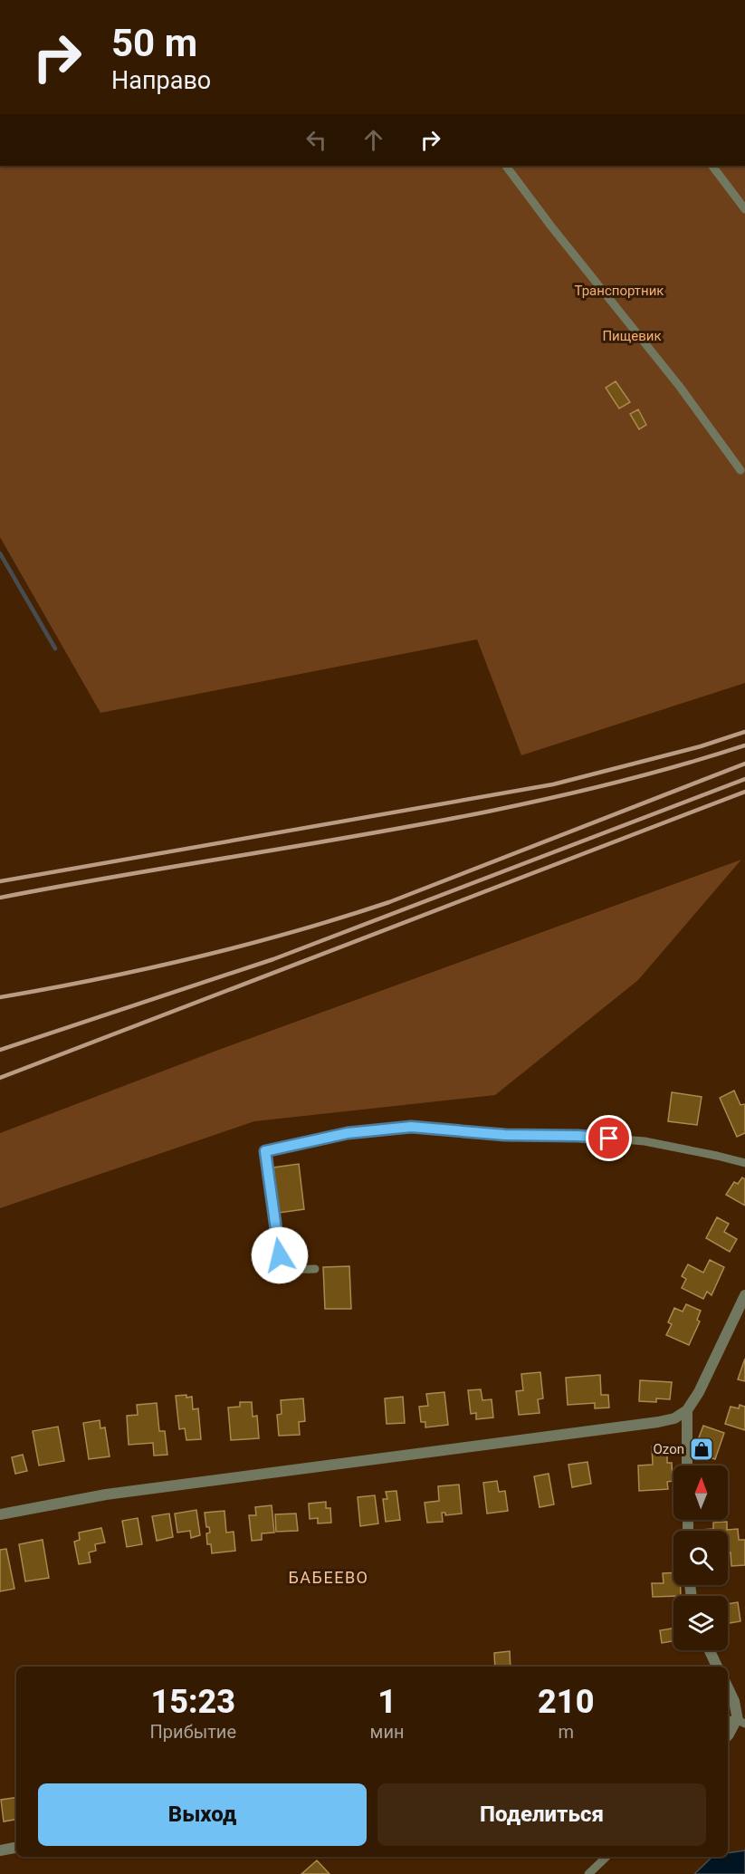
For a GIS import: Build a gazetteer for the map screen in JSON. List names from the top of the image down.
{
  "districts": ["БАБЕЕВО"],
  "parks": ["Транспортник", "Пищевик"],
  "places": {
    "shop": ["Ozon"]
  },
  "north": "top",
  "page": {
    "turn": ["50 m", "Направо"],
    "eta": [
      "15:23",
      "Прибытие",
      "1",
      "мин",
      "210",
      "m"
    ],
    "buttons": ["Выход", "Поделиться"]
  }
}
